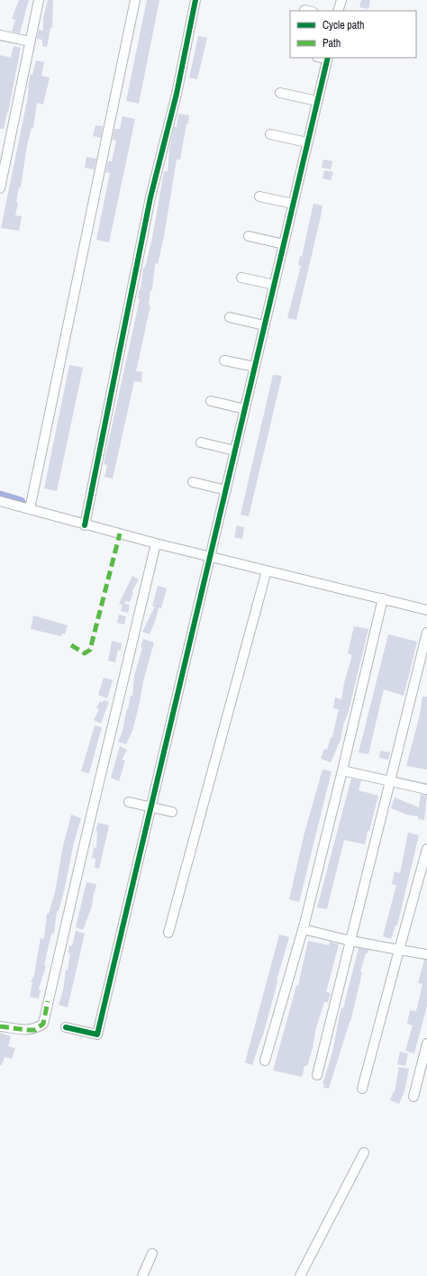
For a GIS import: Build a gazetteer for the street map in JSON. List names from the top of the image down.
{
  "legend": ["Cycle path", "Path"]
}
